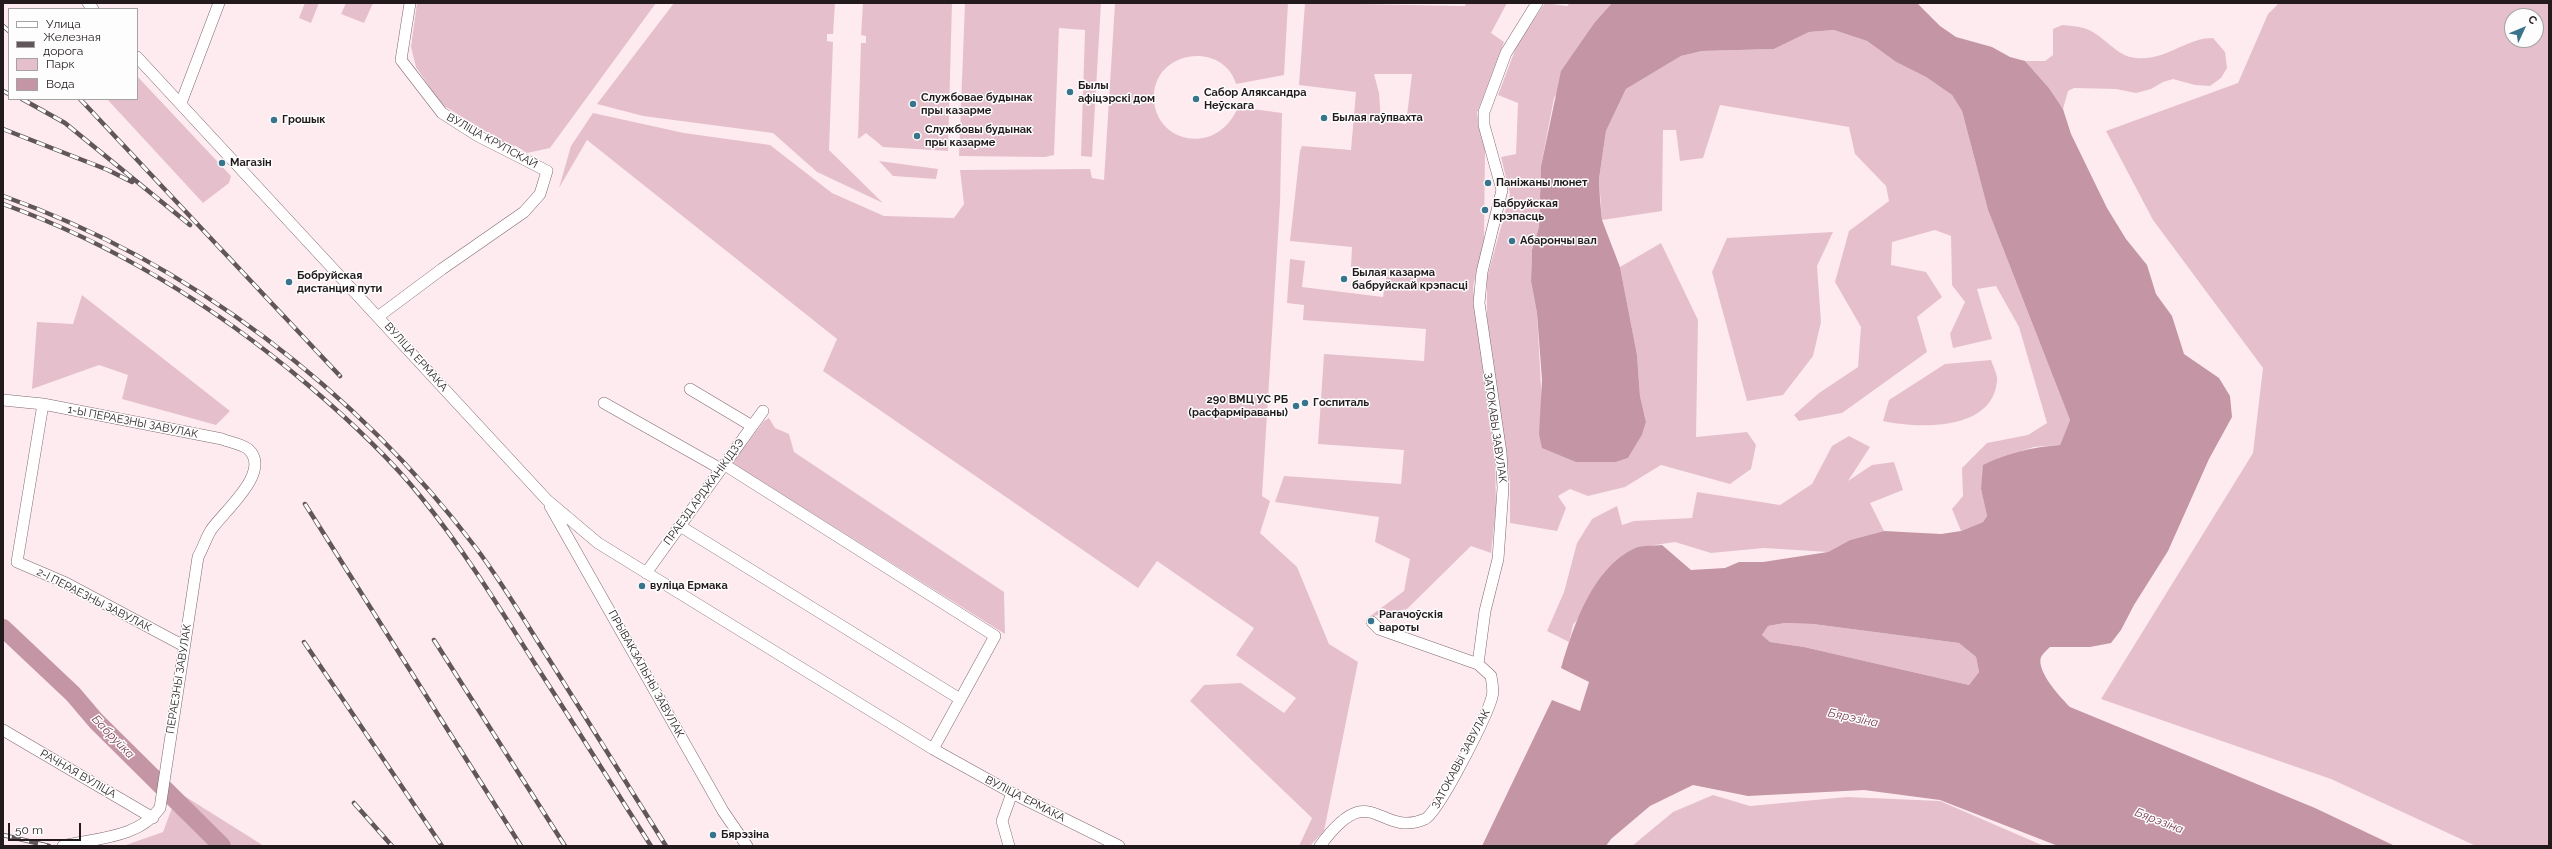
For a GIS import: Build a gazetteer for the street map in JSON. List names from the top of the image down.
{
  "streets": {
    "street": [
      "ВУЛІЦА КРУПСКАЙ",
      "ВУЛІЦА ЕРМАКА",
      "1-Ы ПЕРАЕЗНЫ ЗАВУЛАК",
      "ЗАТОКАВЫ ЗАВУЛАК",
      "ПРАЕЗД АРДЖАНІКІДЗЭ",
      "2-І ПЕРАЕЗНЫ ЗАВУЛАК",
      "ПРЫВАКЗАЛЬНЫ ЗАВУЛАК",
      "ПЕРАЕЗНЫ ЗАВУЛАК",
      "РАЧНАЯ ВУЛІЦА"
    ]
  },
  "crossings": [
    ["ВУЛІЦА КРУПСКАЙ", "ВУЛІЦА ЕРМАКА"],
    ["ВУЛІЦА ЕРМАКА", "ПРАЕЗД АРДЖАНІКІДЗЭ"],
    ["ВУЛІЦА ЕРМАКА", "ПРЫВАКЗАЛЬНЫ ЗАВУЛАК"],
    ["1-Ы ПЕРАЕЗНЫ ЗАВУЛАК", "2-І ПЕРАЕЗНЫ ЗАВУЛАК"],
    ["1-Ы ПЕРАЕЗНЫ ЗАВУЛАК", "ПЕРАЕЗНЫ ЗАВУЛАК"],
    ["2-І ПЕРАЕЗНЫ ЗАВУЛАК", "ПЕРАЕЗНЫ ЗАВУЛАК"],
    ["ПЕРАЕЗНЫ ЗАВУЛАК", "РАЧНАЯ ВУЛІЦА"]
  ],
  "water": ["Бярэзіна", "Бабруйка"],
  "places": [
    "Былы афіцэрскі дом",
    "Сабор Аляксандра Неўскага",
    "Службовае будынак пры казарме",
    "Былая гаўпвахта",
    "Грошык",
    "Службовы будынак пры казарме",
    "Магазін",
    "Паніжаны люнет",
    "Бабруйская крэпасць",
    "Абарончы вал",
    "Былая казарма бабруйскай крэпасці",
    "Бобруйская дистанция пути",
    "Госпиталь",
    "290 ВМЦ УС РБ (расфарміраваны)",
    "вуліца Ермака",
    "Рагачоўскія вароты",
    "Бярэзіна"
  ],
  "legend": [
    "Улица",
    "Железная дорога",
    "Парк",
    "Вода"
  ],
  "scale_bar": "50 m",
  "north": "top right"
}
